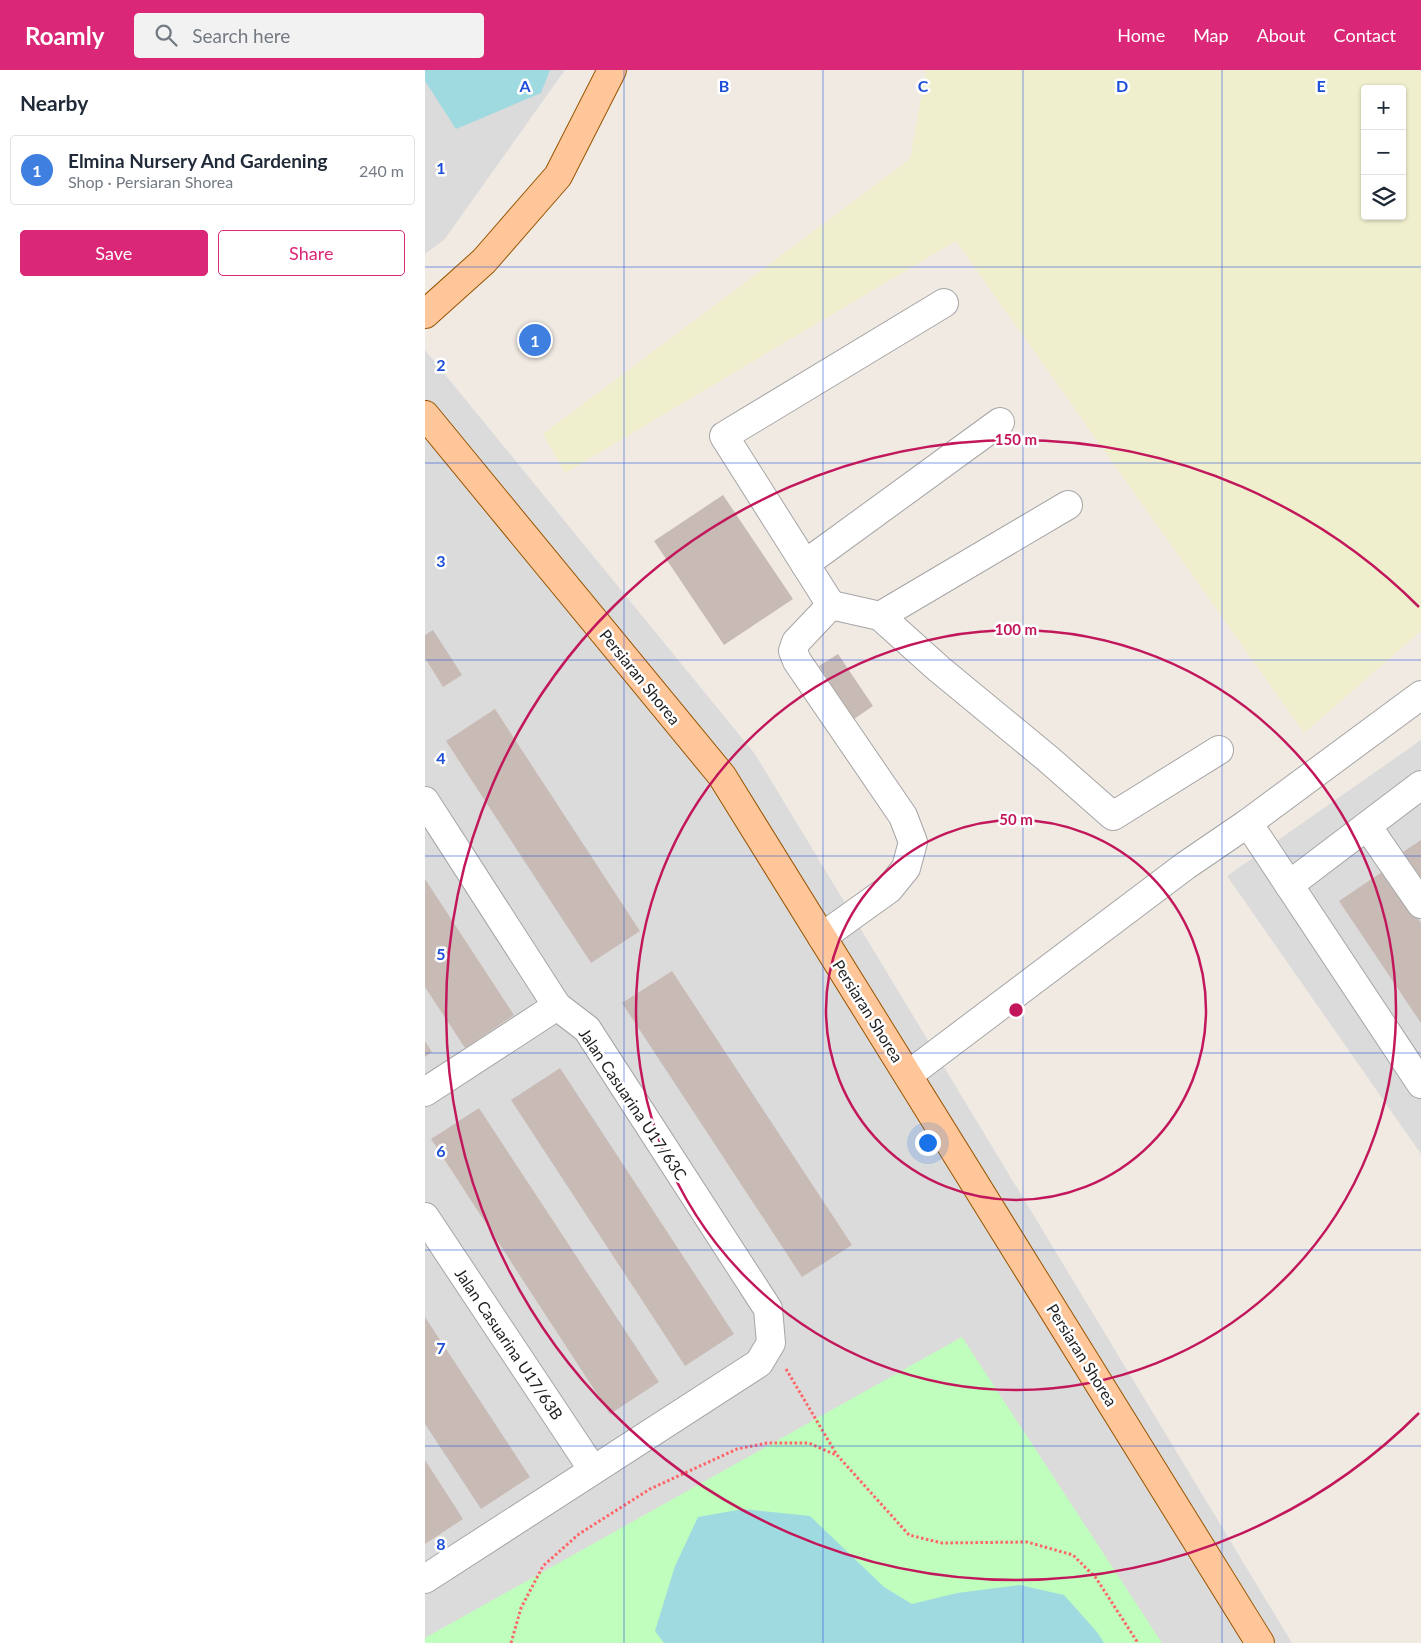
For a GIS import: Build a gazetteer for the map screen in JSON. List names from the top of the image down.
{
  "streets": {
    "main road": ["Persiaran Shorea"],
    "street": ["Jalan Casuarina U17/63C", "Jalan Casuarina U17/63B"]
  },
  "page": {
    "header": "Roamly",
    "search": "Search here",
    "nav": [
      "Home",
      "Map",
      "About",
      "Contact"
    ],
    "heading": "Nearby",
    "map_buttons": ["+", "−"],
    "list": [
      {
        "mark": "1",
        "name": "Elmina Nursery And Gardening",
        "note": "Shop · Persiaran Shorea",
        "value": "240 m"
      }
    ],
    "buttons": ["Save", "Share"],
    "pins": "1"
  },
  "grid": {
    "columns": [
      "A",
      "B",
      "C",
      "D",
      "E"
    ],
    "rows": [
      "1",
      "2",
      "3",
      "4",
      "5",
      "6",
      "7",
      "8"
    ]
  },
  "rings": ["150 m", "100 m", "50 m"]
}
